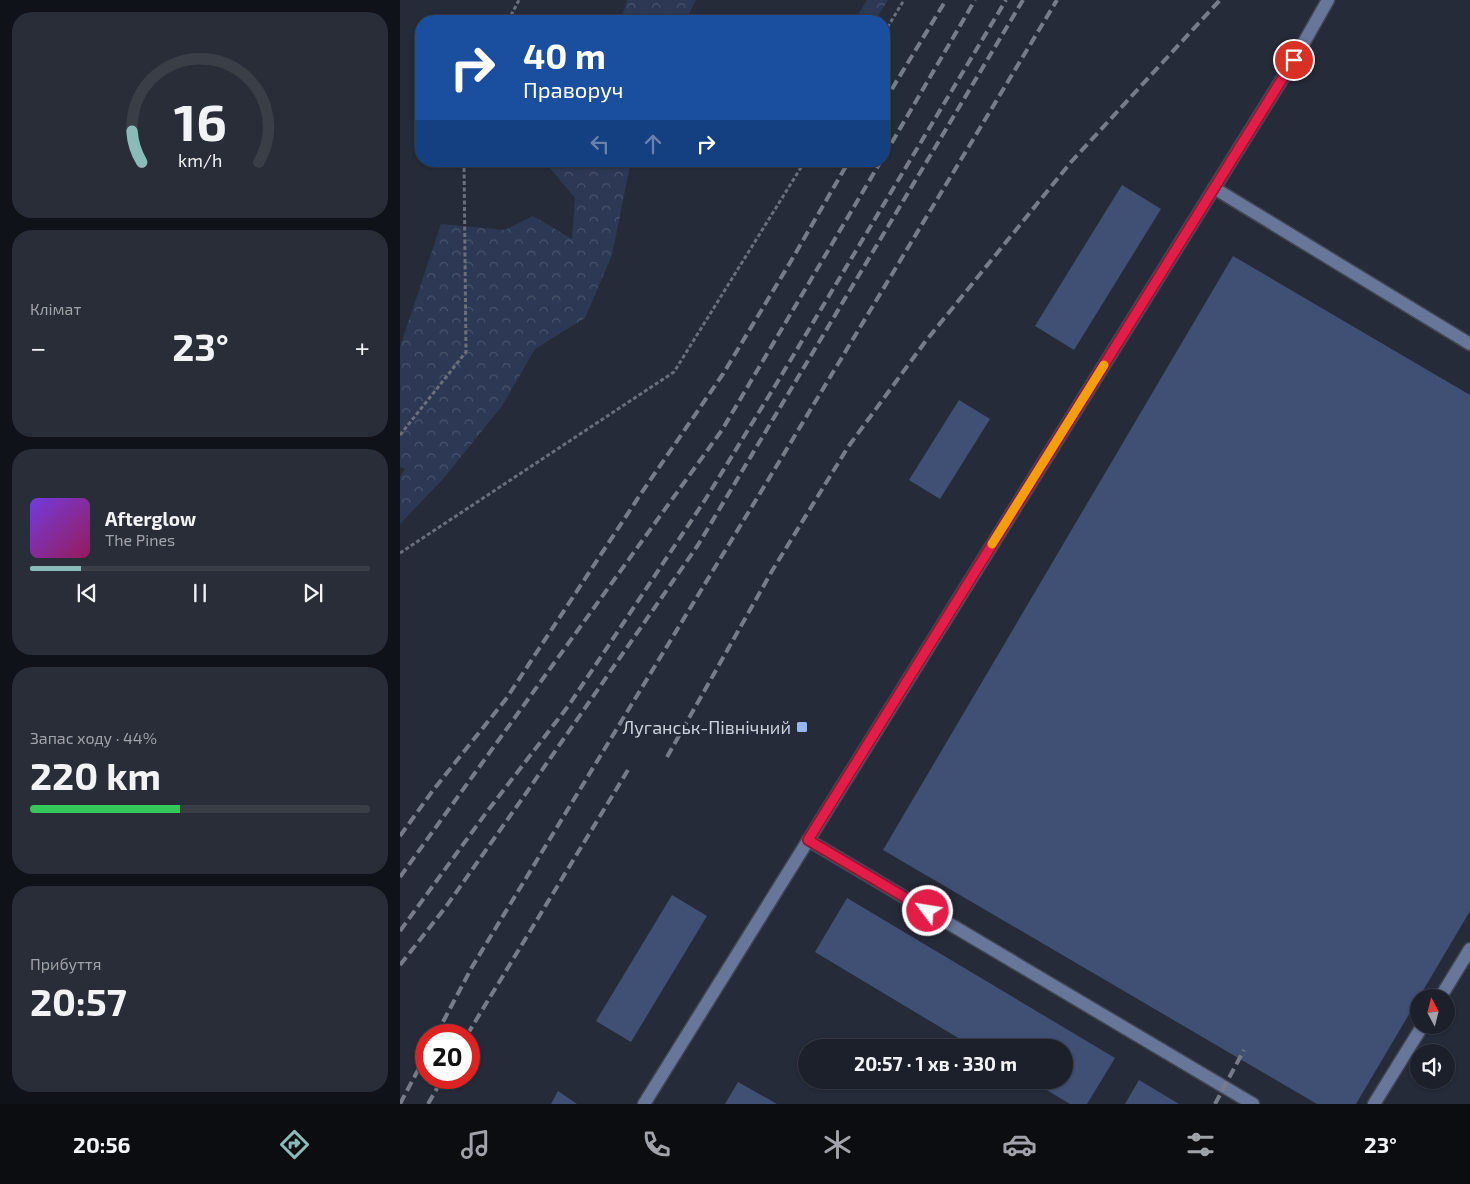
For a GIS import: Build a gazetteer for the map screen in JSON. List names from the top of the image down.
{
  "places": {
    "transit": ["Луганськ-Північний"]
  },
  "north": "top",
  "page": {
    "turn": ["40 m", "Праворуч"],
    "tile": [
      "Клімат",
      ["Запас ходу · 44%", "220 km"],
      ["Прибуття", "20:57"]
    ],
    "heat": ["−", "23°", "+"],
    "song": ["Afterglow", "The Pines"],
    "limit": "20",
    "trip": "20:57 · 1 хв · 330 m",
    "tabs": ["20:56", "23°"],
    "gauge": ["16", "km/h"]
  }
}
